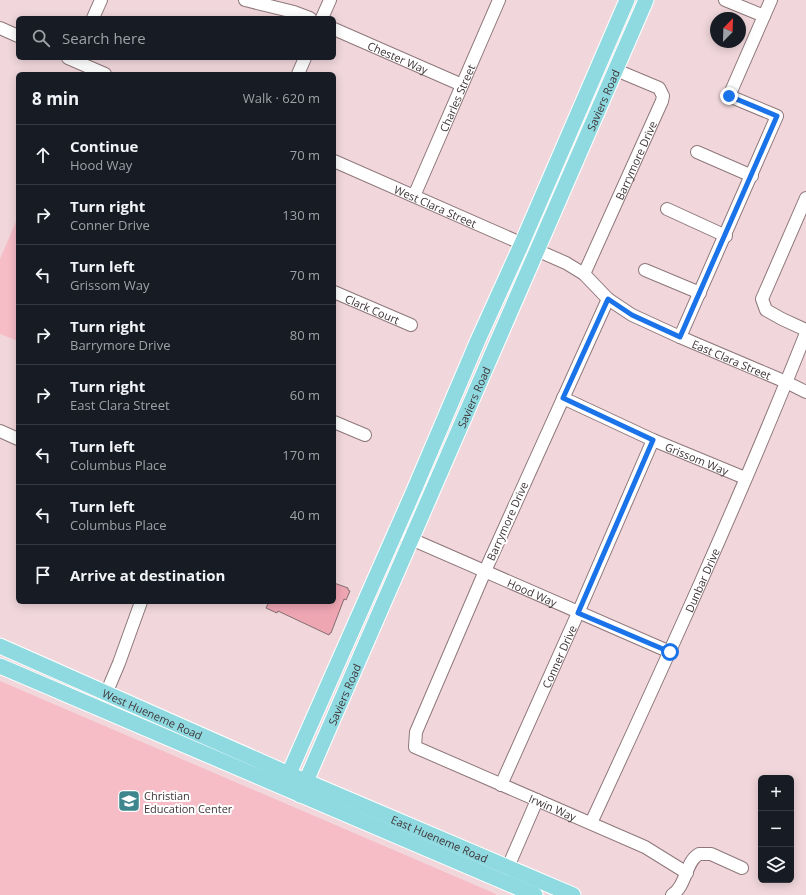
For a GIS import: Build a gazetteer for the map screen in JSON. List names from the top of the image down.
{
  "streets": {
    "main road": ["Saviers Road", "West Hueneme Road", "East Hueneme Road"],
    "street": [
      "Chester Way",
      "Charles Street",
      "Barrymore Drive",
      "West Clara Street",
      "Clark Court",
      "East Clara Street",
      "Grissom Way",
      "Dunbar Drive",
      "Hood Way",
      "Conner Drive",
      "Irwin Way"
    ]
  },
  "crossings": [
    ["Chester Way", "Charles Street"],
    ["Charles Street", "West Clara Street"],
    ["Saviers Road", "Barrymore Drive"],
    ["Saviers Road", "West Clara Street"],
    ["Saviers Road", "East Clara Street"],
    ["Saviers Road", "Hood Way"],
    ["Saviers Road", "West Hueneme Road"],
    ["Saviers Road", "East Hueneme Road"],
    ["Barrymore Drive", "East Clara Street"],
    ["Barrymore Drive", "Grissom Way"],
    ["Barrymore Drive", "Hood Way"],
    ["Barrymore Drive", "Irwin Way"],
    ["West Clara Street", "East Clara Street"],
    ["East Clara Street", "Dunbar Drive"],
    ["Grissom Way", "Dunbar Drive"],
    ["Grissom Way", "Conner Drive"],
    ["Dunbar Drive", "Hood Way"],
    ["Dunbar Drive", "Irwin Way"],
    ["Hood Way", "Conner Drive"],
    ["Conner Drive", "Irwin Way"],
    ["West Hueneme Road", "East Hueneme Road"]
  ],
  "places": {
    "school or university": ["Christian Education Center"]
  },
  "north": "top right",
  "page": {
    "search": "Search here",
    "heading": ["8 min", "Walk · 620 m"],
    "list": [
      ["Continue", "Hood Way", "70 m"],
      ["Turn right", "Conner Drive", "130 m"],
      ["Turn left", "Grissom Way", "70 m"],
      ["Turn right", "Barrymore Drive", "80 m"],
      ["Turn right", "East Clara Street", "60 m"],
      ["Turn left", "Columbus Place", "170 m"],
      ["Turn left", "Columbus Place", "40 m"],
      "Arrive at destination"
    ],
    "map_buttons": ["+", "−"]
  }
}
